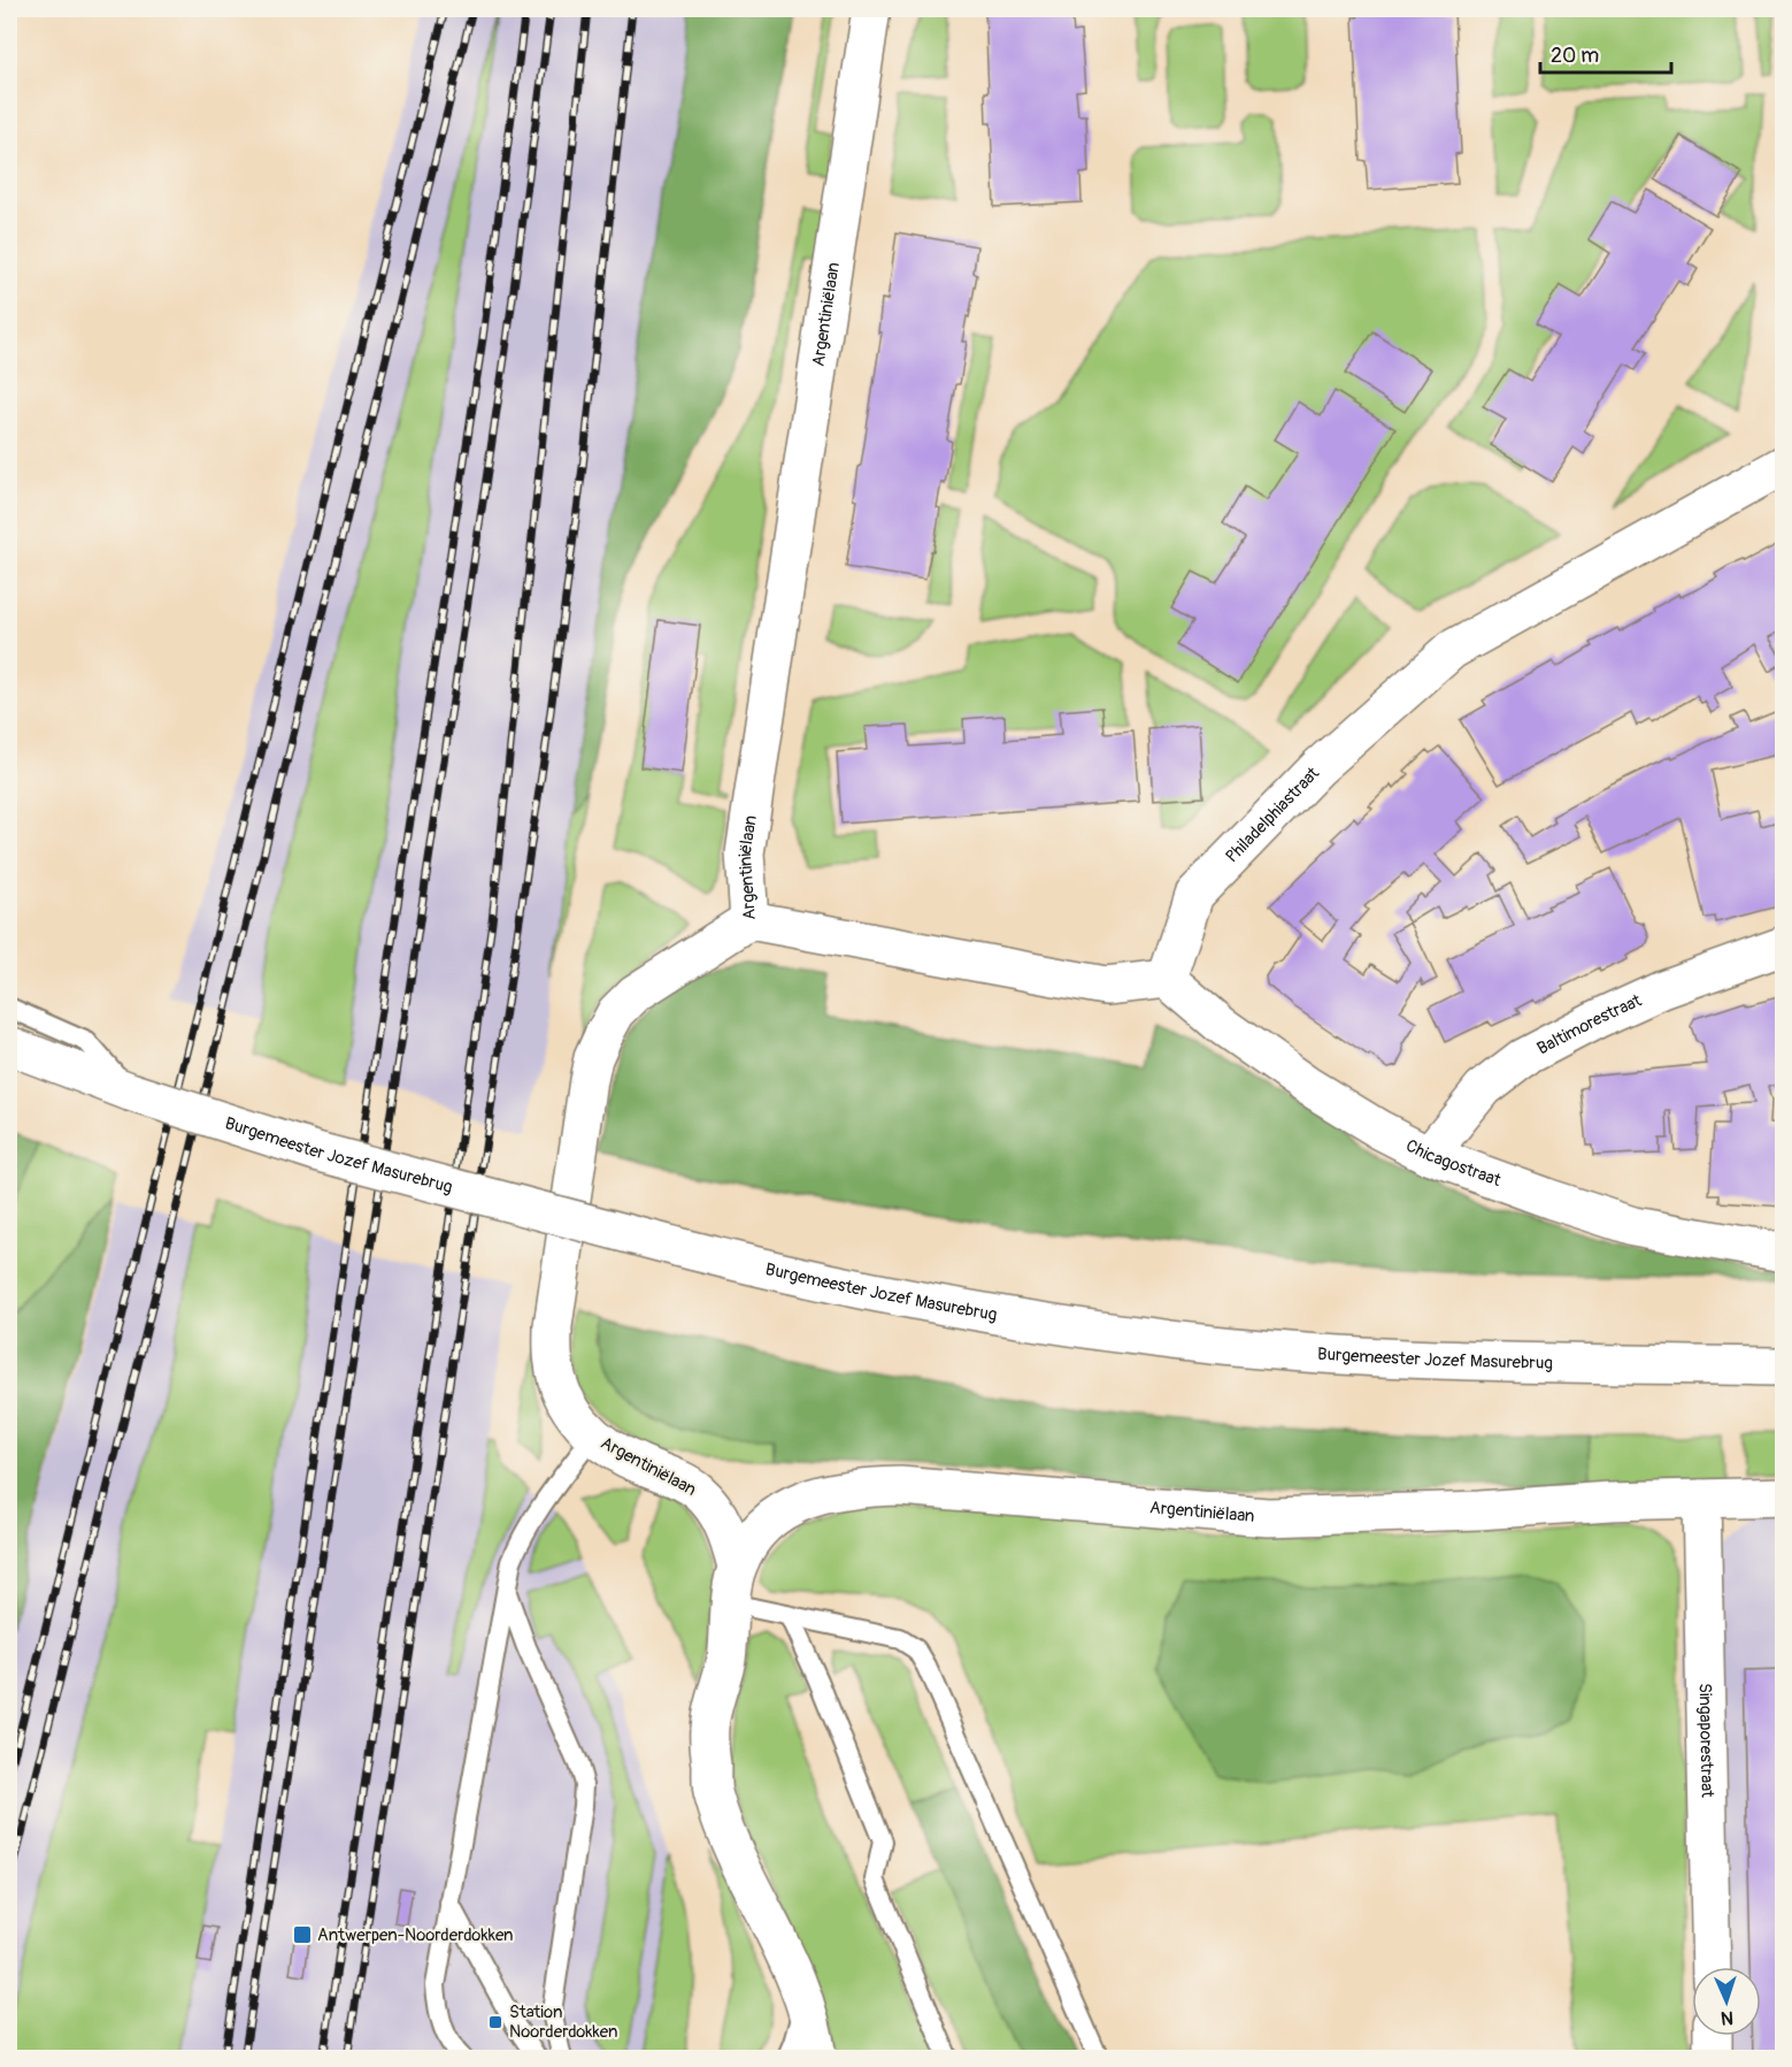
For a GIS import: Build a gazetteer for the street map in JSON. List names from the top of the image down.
{
  "streets": {
    "street": [
      "Argentiniëlaan",
      "Philadelphiastraat",
      "Baltimorestraat",
      "Burgemeester Jozef Masurebrug",
      "Chicagostraat",
      "Singaporestraat"
    ]
  },
  "crossings": [
    ["Argentiniëlaan", "Singaporestraat"],
    ["Philadelphiastraat", "Chicagostraat"],
    ["Baltimorestraat", "Chicagostraat"]
  ],
  "places": {
    "transit": ["Antwerpen-Noorderdokken", "Station Noorderdokken"]
  },
  "scale_bar": "20 m",
  "north": "bottom"
}
